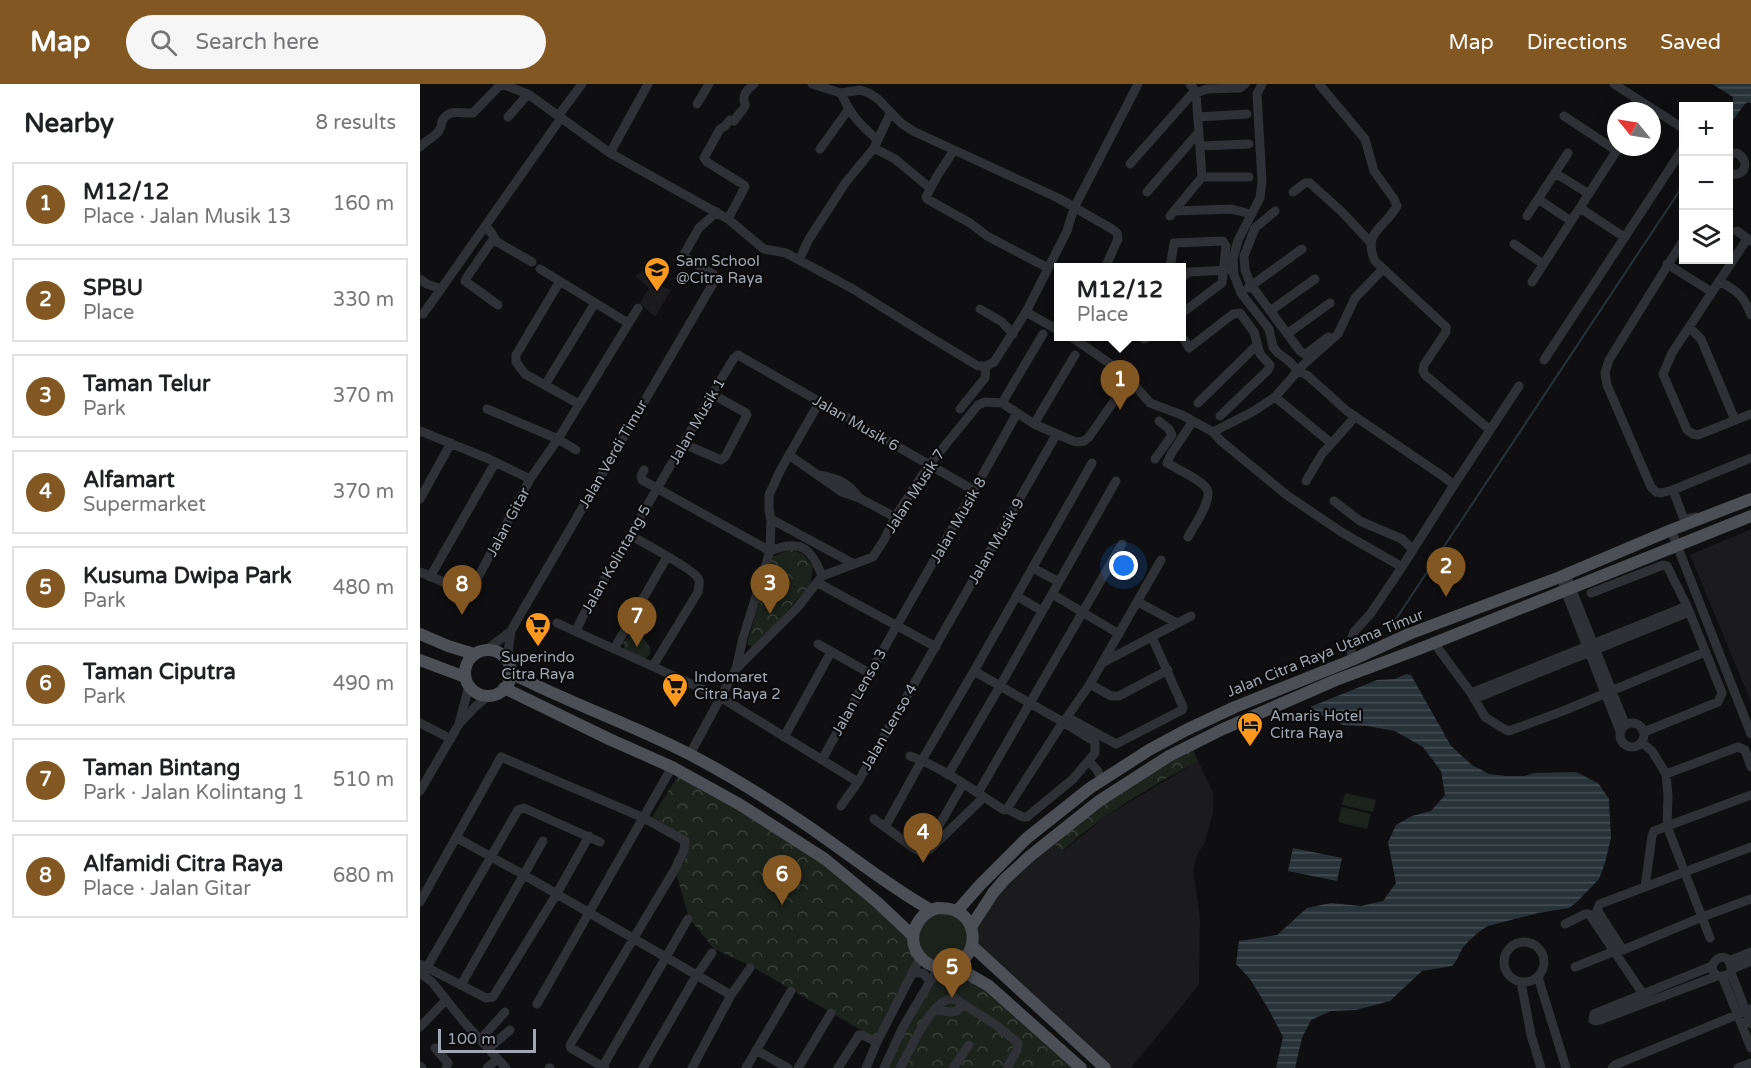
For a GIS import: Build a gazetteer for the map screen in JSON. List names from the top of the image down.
{
  "streets": {
    "main road": ["Jalan Citra Raya Utama Timur"],
    "street": [
      "Jalan Musik 1",
      "Jalan Musik 6",
      "Jalan Verdi Timur",
      "Jalan Musik 7",
      "Jalan Musik 8",
      "Jalan Gitar",
      "Jalan Musik 9",
      "Jalan Kolintang 5",
      "Jalan Lenso 3",
      "Jalan Lenso 4"
    ]
  },
  "crossings": [
    ["Jalan Musik 1", "Jalan Musik 6"],
    ["Jalan Musik 1", "Jalan Kolintang 5"],
    ["Jalan Musik 6", "Jalan Musik 7"],
    ["Jalan Musik 6", "Jalan Musik 8"],
    ["Jalan Musik 8", "Jalan Lenso 3"],
    ["Jalan Musik 9", "Jalan Lenso 4"]
  ],
  "places": {
    "school or university": ["Sam School @Citra Raya"],
    "supermarket": ["Superindo Citra Raya", "Indomaret Citra Raya 2"],
    "hotel": ["Amaris Hotel Citra Raya"]
  },
  "scale_bar": "100 m",
  "north": "top left",
  "page": {
    "header": "Map",
    "search": "Search here",
    "nav": ["Map", "Directions", "Saved"],
    "heading": ["Nearby", "8 results"],
    "map_buttons": ["+", "−"],
    "list": [
      {
        "mark": "1",
        "name": "M12/12",
        "note": "Place · Jalan Musik 13",
        "value": "160 m"
      },
      {
        "mark": "2",
        "name": "SPBU",
        "note": "Place",
        "value": "330 m"
      },
      {
        "mark": "3",
        "name": "Taman Telur",
        "note": "Park",
        "value": "370 m"
      },
      {
        "mark": "4",
        "name": "Alfamart",
        "note": "Supermarket",
        "value": "370 m"
      },
      {
        "mark": "5",
        "name": "Kusuma Dwipa Park",
        "note": "Park",
        "value": "480 m"
      },
      {
        "mark": "6",
        "name": "Taman Ciputra",
        "note": "Park",
        "value": "490 m"
      },
      {
        "mark": "7",
        "name": "Taman Bintang",
        "note": "Park · Jalan Kolintang 1",
        "value": "510 m"
      },
      {
        "mark": "8",
        "name": "Alfamidi Citra Raya",
        "note": "Place · Jalan Gitar",
        "value": "680 m"
      }
    ],
    "popup": ["M12/12", "Place"],
    "pins": [
      "1",
      "2",
      "3",
      "8",
      "7",
      "4",
      "6",
      "5"
    ],
    "scale": "100 m"
  }
}
